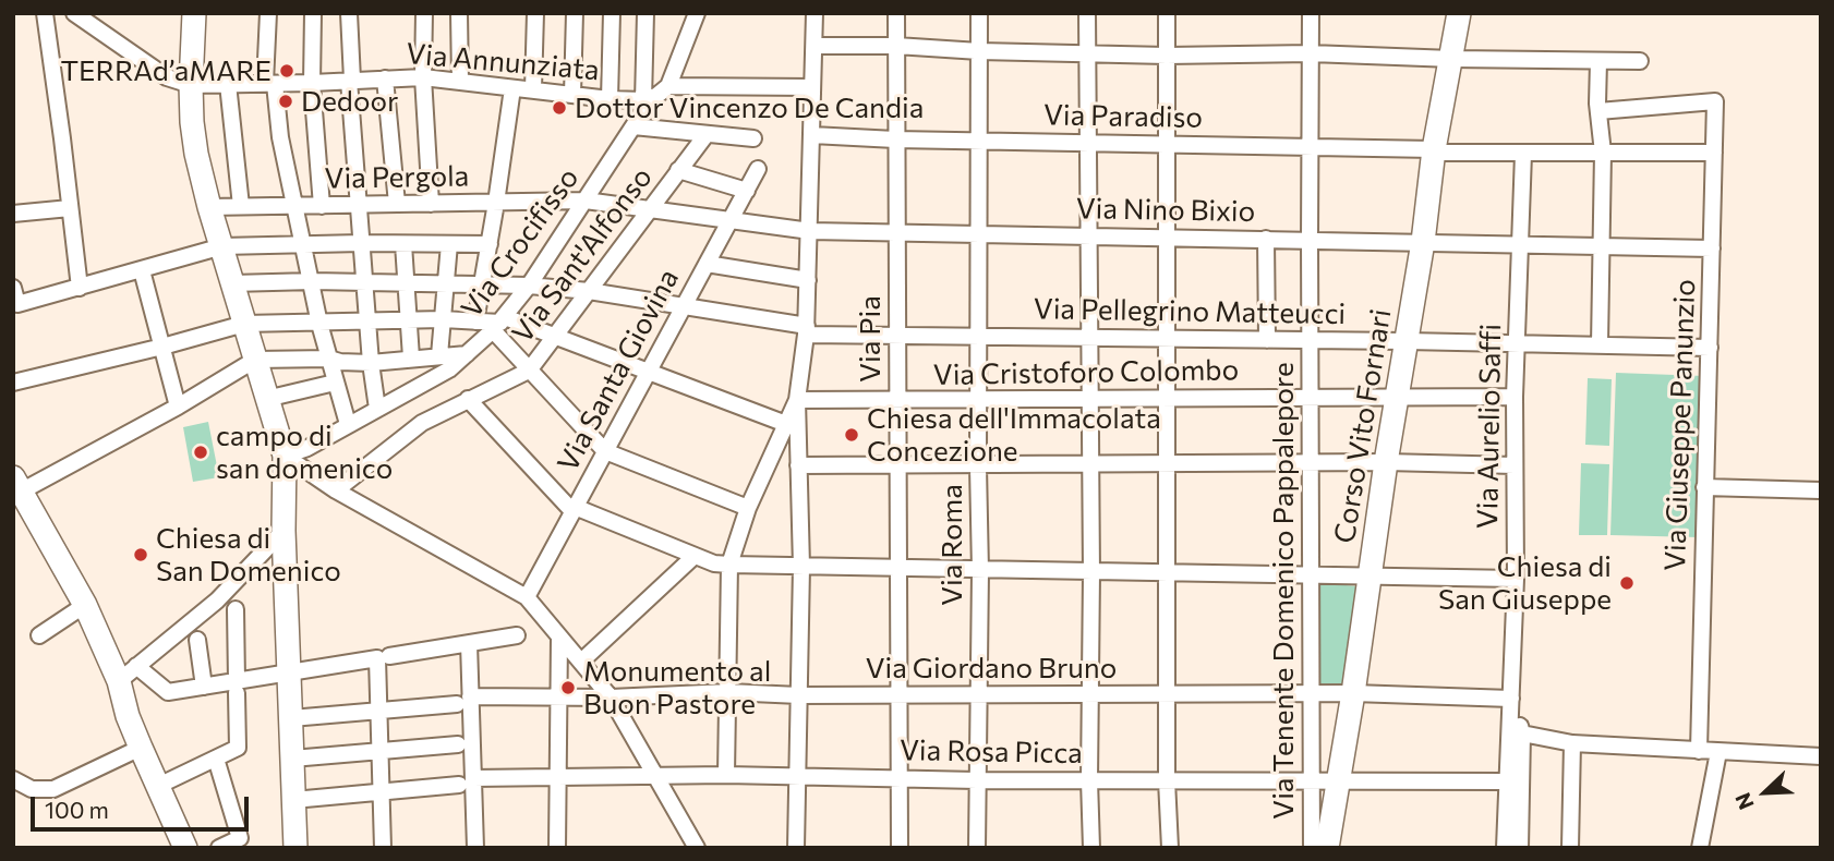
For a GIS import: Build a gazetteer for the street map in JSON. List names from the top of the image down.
{
  "streets": {
    "street": [
      "Via Annunziata",
      "Via Paradiso",
      "Via Pergola",
      "Via Nino Bixio",
      "Via Crocifisso",
      "Via Sant'Alfonso",
      "Via Pellegrino Matteucci",
      "Via Pia",
      "Via Santa Giovina",
      "Via Cristoforo Colombo",
      "Via Giuseppe Panunzio",
      "Corso Vito Fornari",
      "Via Aurelio Saffi",
      "Via Roma",
      "Via Tenente Domenico Pappalepore",
      "Via Giordano Bruno",
      "Via Rosa Picca"
    ]
  },
  "crossings": [
    ["Via Annunziata", "Via Crocifisso"],
    ["Via Paradiso", "Via Pia"],
    ["Via Paradiso", "Via Giuseppe Panunzio"],
    ["Via Paradiso", "Corso Vito Fornari"],
    ["Via Paradiso", "Via Aurelio Saffi"],
    ["Via Paradiso", "Via Roma"],
    ["Via Paradiso", "Via Tenente Domenico Pappalepore"],
    ["Via Pergola", "Via Nino Bixio"],
    ["Via Pergola", "Via Crocifisso"],
    ["Via Pergola", "Via Sant'Alfonso"],
    ["Via Pergola", "Via Santa Giovina"],
    ["Via Nino Bixio", "Via Pia"],
    ["Via Nino Bixio", "Via Santa Giovina"],
    ["Via Nino Bixio", "Via Giuseppe Panunzio"],
    ["Via Nino Bixio", "Corso Vito Fornari"],
    ["Via Nino Bixio", "Via Aurelio Saffi"],
    ["Via Nino Bixio", "Via Roma"],
    ["Via Nino Bixio", "Via Tenente Domenico Pappalepore"],
    ["Via Crocifisso", "Via Pellegrino Matteucci"],
    ["Via Sant'Alfonso", "Via Pellegrino Matteucci"],
    ["Via Pellegrino Matteucci", "Via Pia"],
    ["Via Pellegrino Matteucci", "Via Santa Giovina"],
    ["Via Pellegrino Matteucci", "Via Giuseppe Panunzio"],
    ["Via Pellegrino Matteucci", "Corso Vito Fornari"],
    ["Via Pellegrino Matteucci", "Via Aurelio Saffi"],
    ["Via Pellegrino Matteucci", "Via Roma"],
    ["Via Pellegrino Matteucci", "Via Tenente Domenico Pappalepore"],
    ["Via Pia", "Via Cristoforo Colombo"],
    ["Via Pia", "Via Giordano Bruno"],
    ["Via Pia", "Via Rosa Picca"],
    ["Via Cristoforo Colombo", "Corso Vito Fornari"],
    ["Via Cristoforo Colombo", "Via Aurelio Saffi"],
    ["Via Cristoforo Colombo", "Via Roma"],
    ["Via Cristoforo Colombo", "Via Tenente Domenico Pappalepore"],
    ["Corso Vito Fornari", "Via Giordano Bruno"],
    ["Corso Vito Fornari", "Via Rosa Picca"],
    ["Via Aurelio Saffi", "Via Giordano Bruno"],
    ["Via Aurelio Saffi", "Via Rosa Picca"],
    ["Via Roma", "Via Giordano Bruno"],
    ["Via Roma", "Via Rosa Picca"],
    ["Via Tenente Domenico Pappalepore", "Via Giordano Bruno"],
    ["Via Tenente Domenico Pappalepore", "Via Rosa Picca"]
  ],
  "places": [
    "TERRAd’aMARE",
    "Dedoor",
    "Dottor Vincenzo De Candia",
    "Chiesa dell'Immacolata Concezione",
    "campo di san domenico",
    "Chiesa di San Domenico",
    "Chiesa di San Giuseppe",
    "Monumento al Buon Pastore"
  ],
  "scale_bar": "100 m",
  "north": "bottom left"
}
